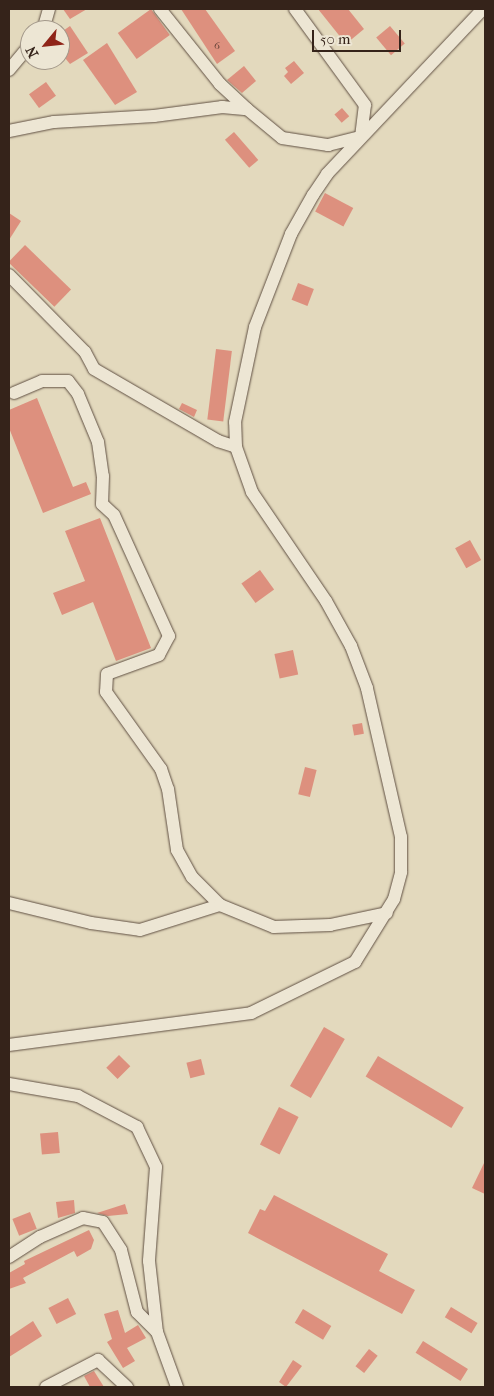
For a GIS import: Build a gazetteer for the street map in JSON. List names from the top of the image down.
{
  "house_numbers": ["6"],
  "scale_bar": "50 m",
  "north": "bottom left"
}
